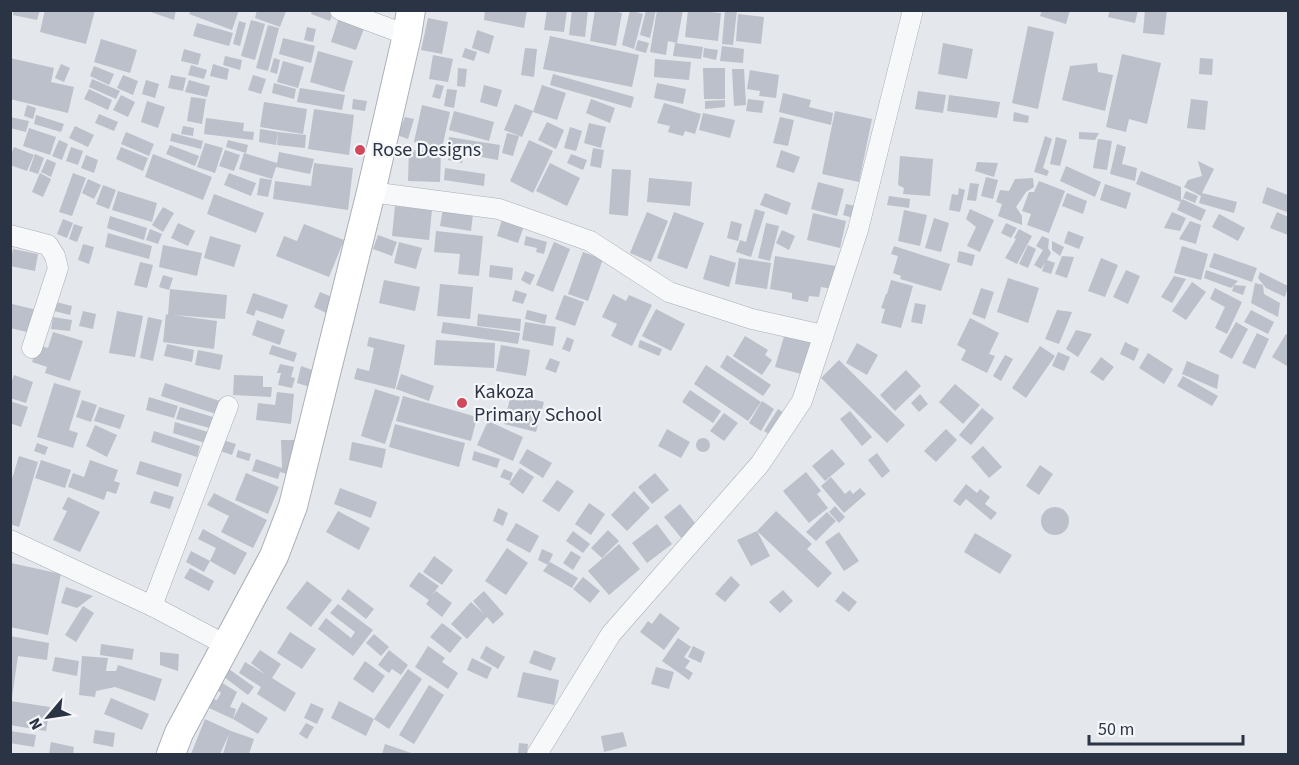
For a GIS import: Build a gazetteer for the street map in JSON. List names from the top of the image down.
{
  "places": ["Rose Designs", "Kakoza Primary School"],
  "scale_bar": "50 m",
  "north": "bottom left"
}
